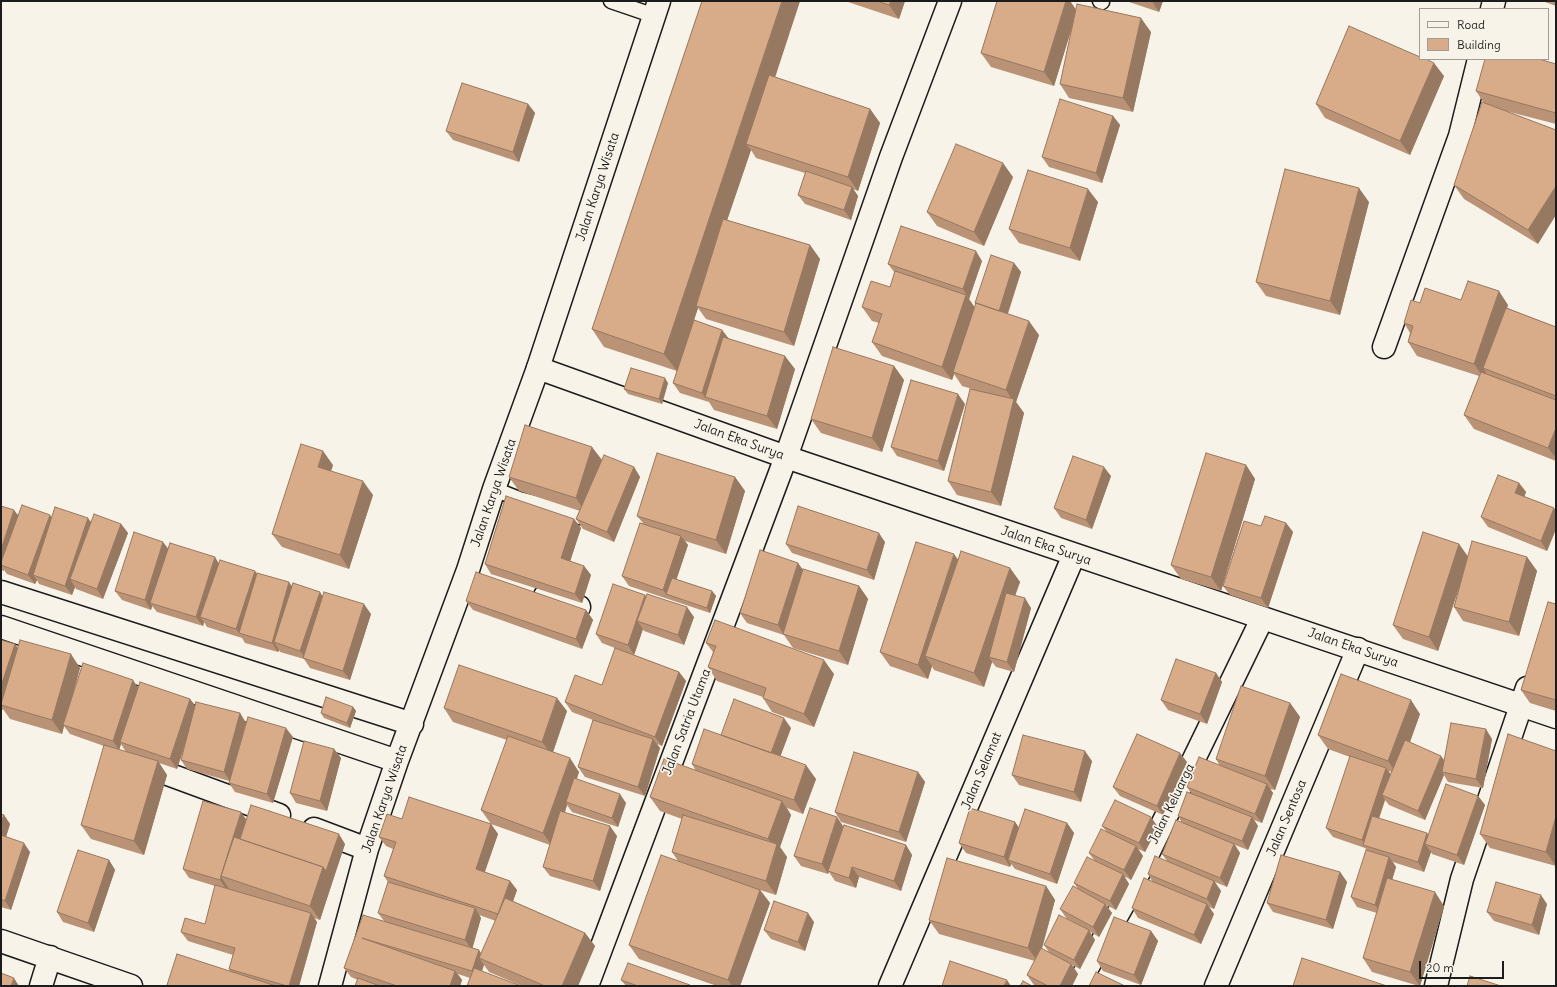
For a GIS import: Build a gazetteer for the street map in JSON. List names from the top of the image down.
{
  "streets": {
    "street": [
      "Jalan Karya Wisata",
      "Jalan Eka Surya",
      "Jalan Satria Utama",
      "Jalan Selamat",
      "Jalan Keluarga",
      "Jalan Sentosa"
    ]
  },
  "crossings": [
    ["Jalan Karya Wisata", "Jalan Eka Surya"],
    ["Jalan Eka Surya", "Jalan Satria Utama"],
    ["Jalan Eka Surya", "Jalan Selamat"],
    ["Jalan Eka Surya", "Jalan Keluarga"],
    ["Jalan Eka Surya", "Jalan Sentosa"]
  ],
  "legend": ["Road", "Building"],
  "scale_bar": "20 m"
}
